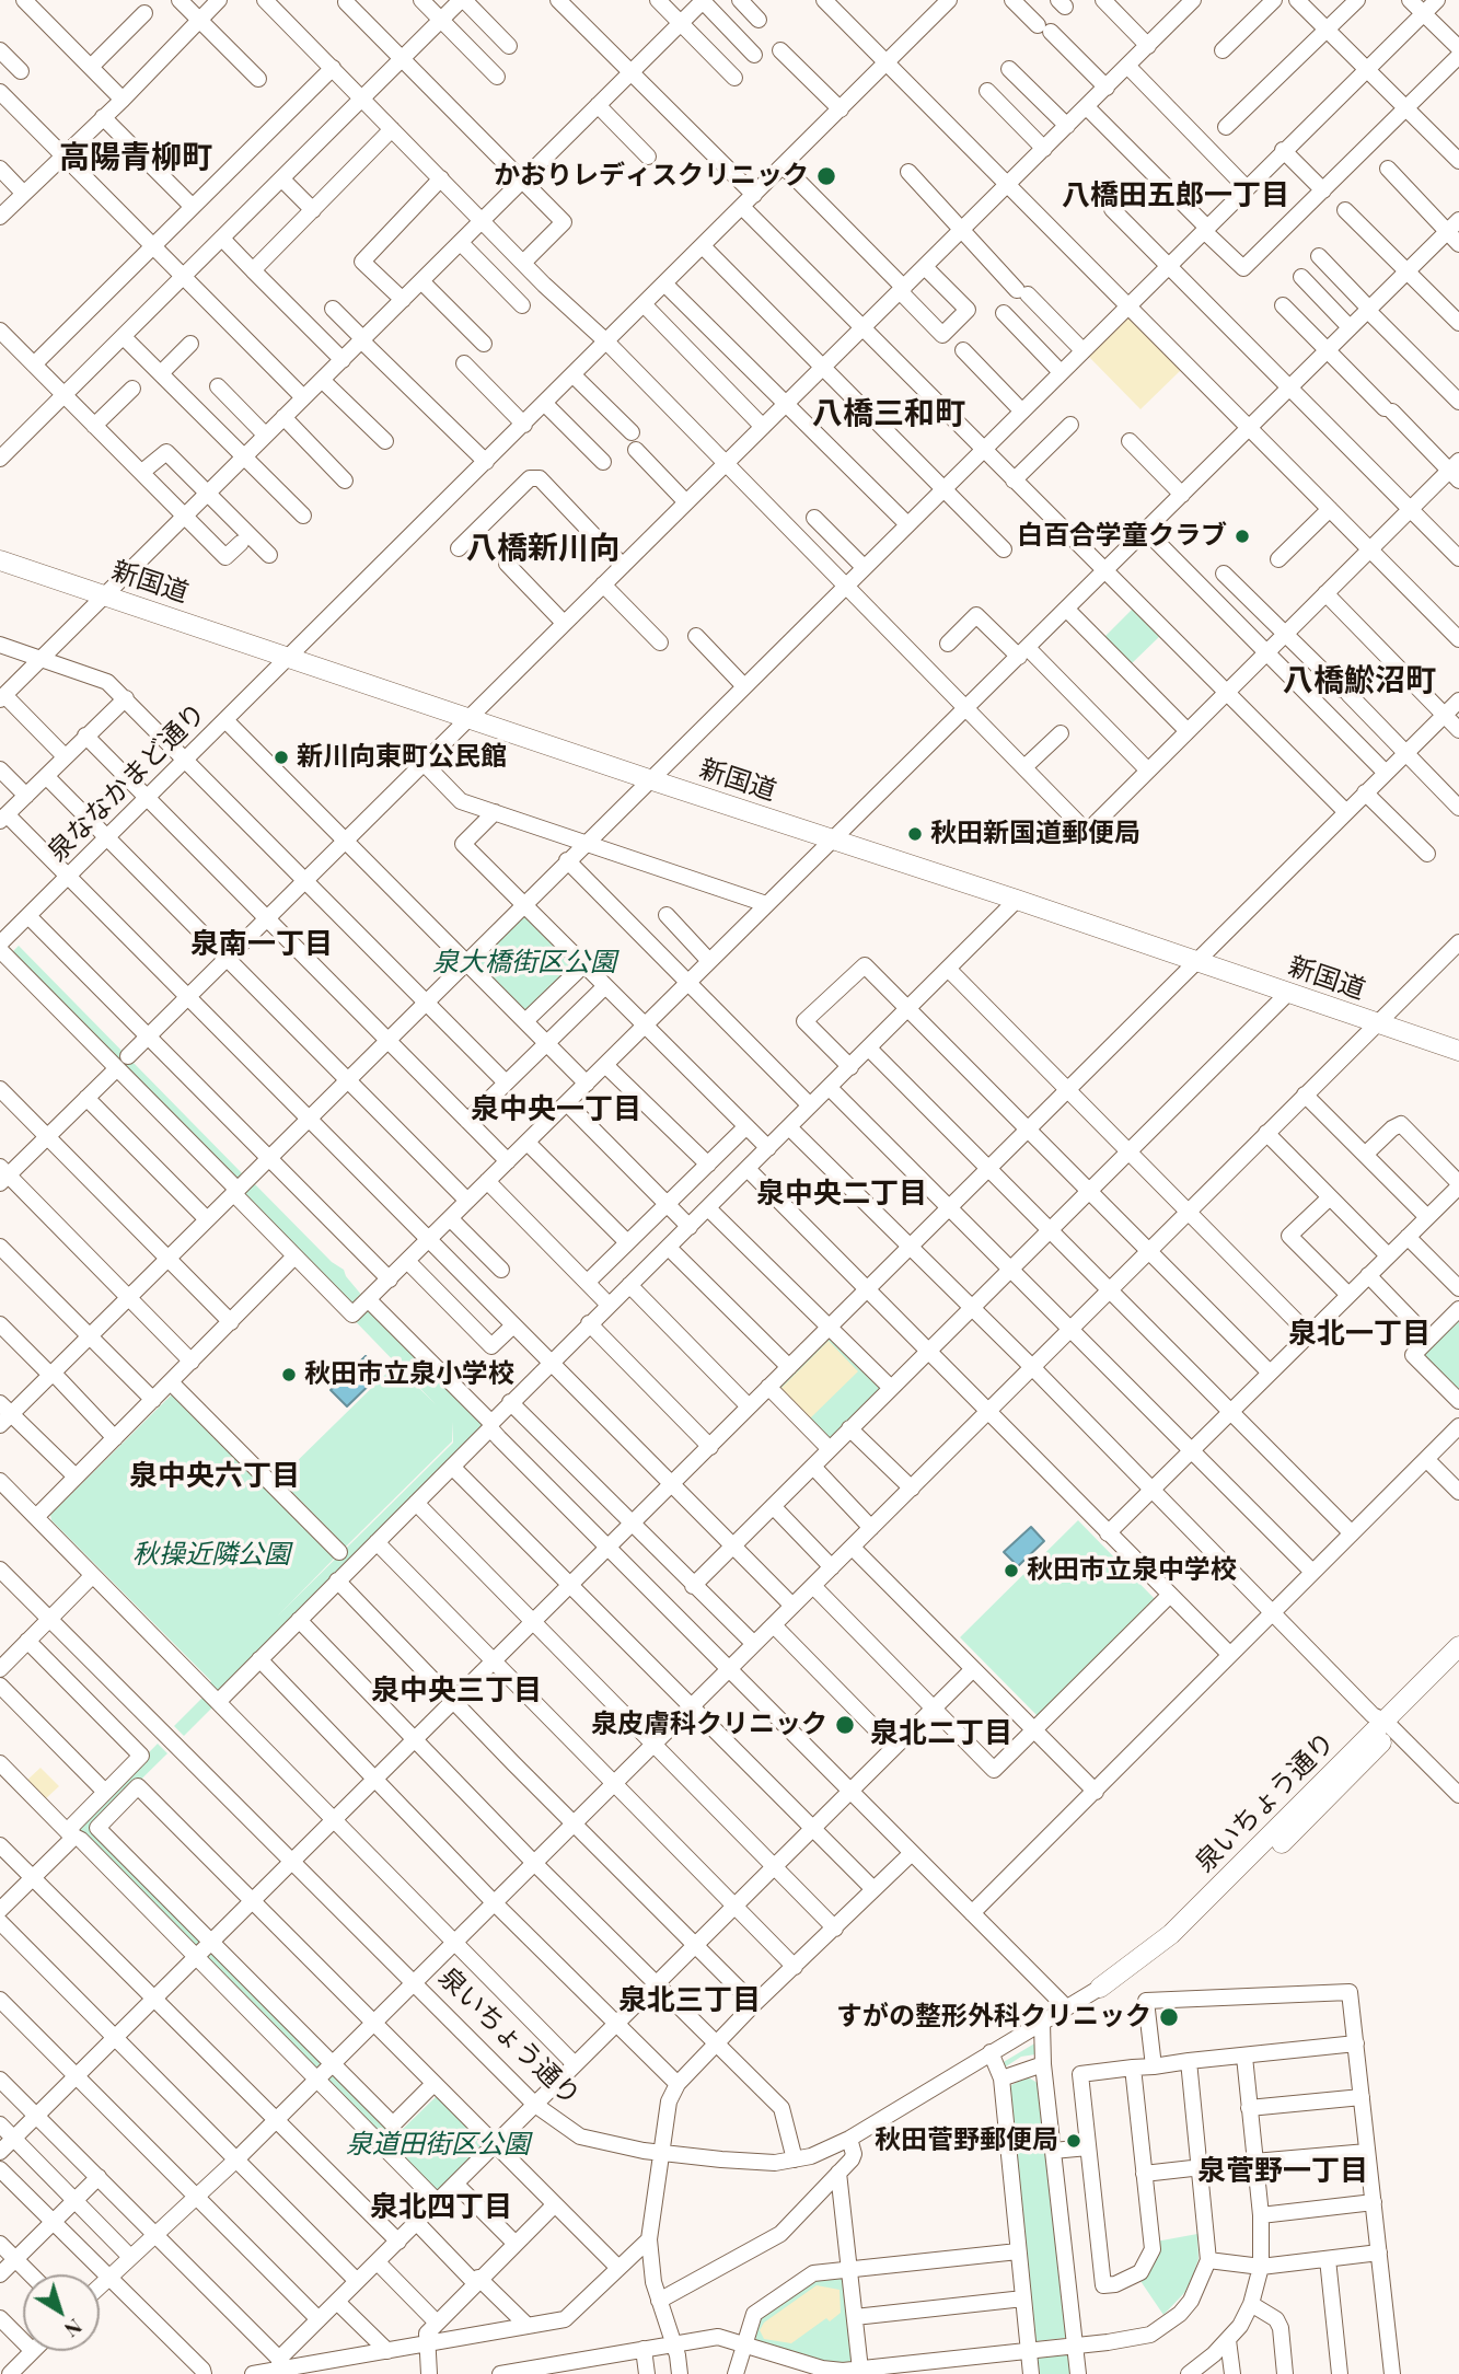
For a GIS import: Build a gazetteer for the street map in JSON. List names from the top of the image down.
{
  "streets": {
    "main road": ["新国道", "泉いちょう通り"],
    "street": ["泉ななかまど通り"]
  },
  "crossings": [
    ["新国道", "泉ななかまど通り"]
  ],
  "districts": [
    "高陽青柳町",
    "八橋田五郎一丁目",
    "八橋三和町",
    "八橋新川向",
    "八橋鯲沼町",
    "泉南一丁目",
    "泉中央一丁目",
    "泉中央二丁目",
    "泉北一丁目",
    "泉中央六丁目",
    "泉中央三丁目",
    "泉北二丁目",
    "泉北三丁目",
    "泉菅野一丁目",
    "泉北四丁目"
  ],
  "parks": ["泉大橋街区公園", "秋操近隣公園", "泉道田街区公園"],
  "places": [
    "かおりレディスクリニック",
    "白百合学童クラブ",
    "新川向東町公民館",
    "秋田新国道郵便局",
    "秋田市立泉小学校",
    "秋田市立泉中学校",
    "泉皮膚科クリニック",
    "すがの整形外科クリニック",
    "秋田菅野郵便局"
  ],
  "north": "bottom right"
}
